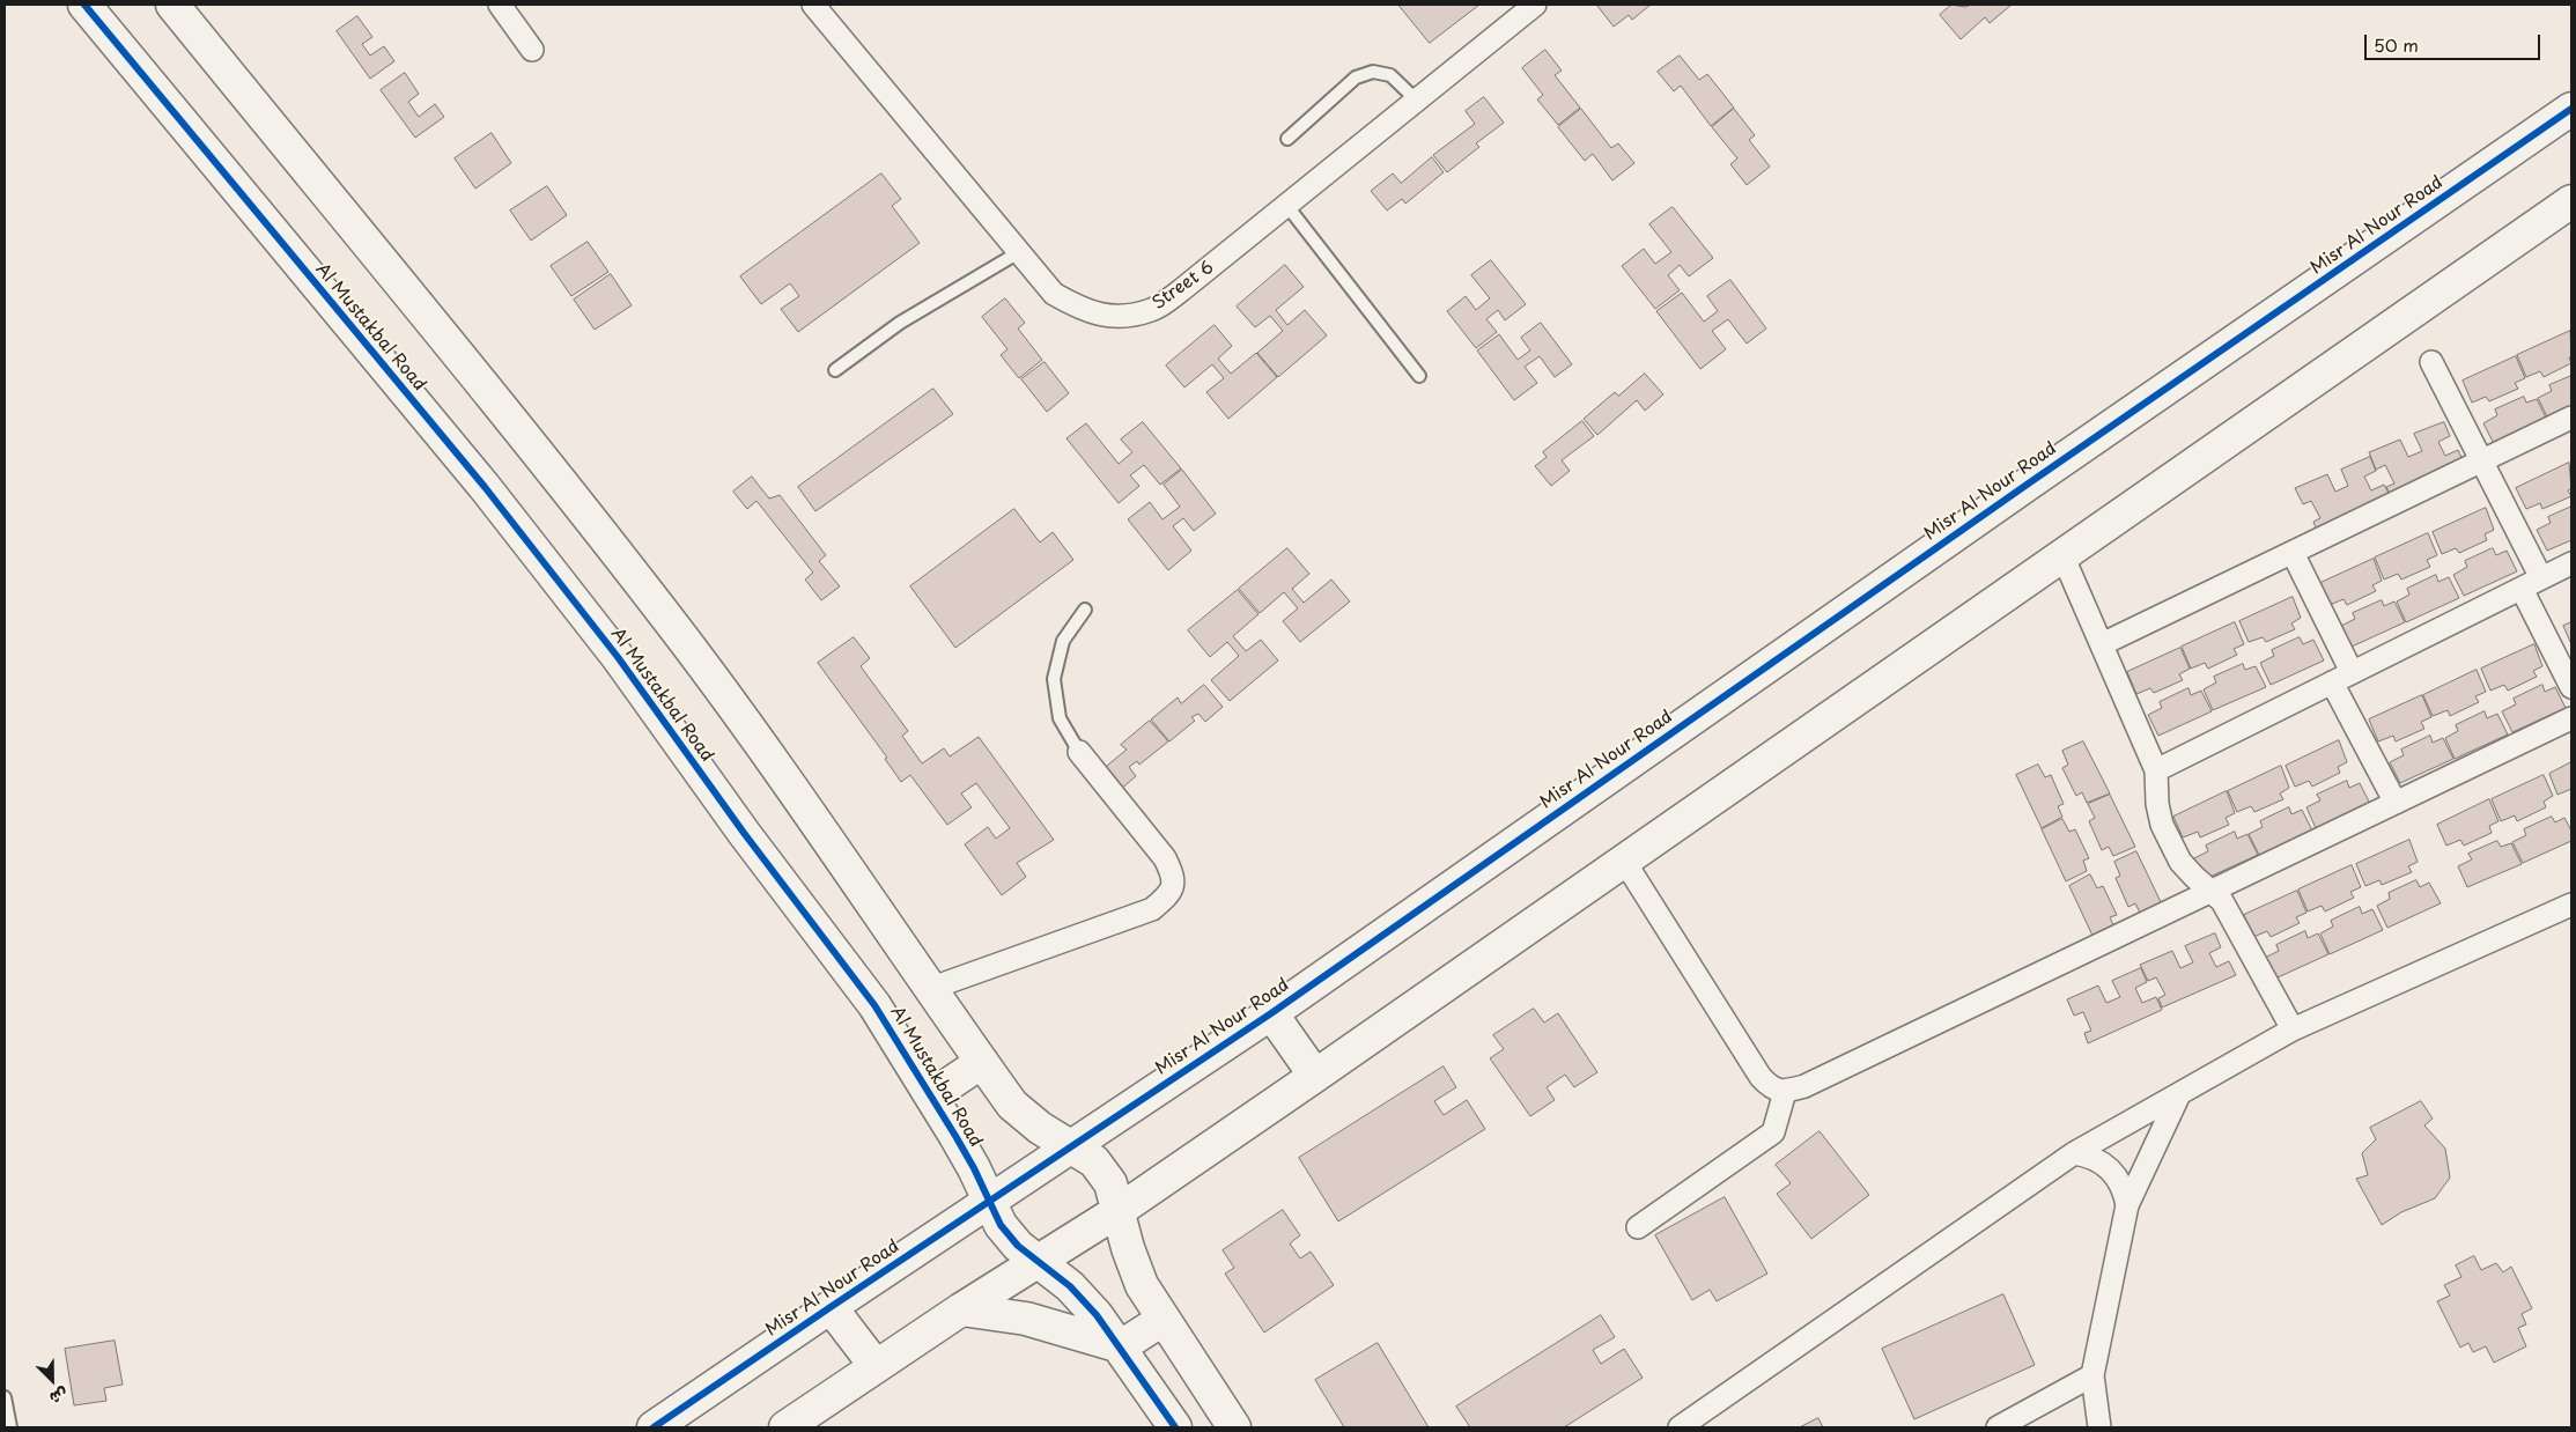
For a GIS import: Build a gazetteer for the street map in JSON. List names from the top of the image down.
{
  "streets": {
    "street": ["Misr Al Nour Road", "Street 6", "Al Mustakbal Road"]
  },
  "crossings": [
    ["Misr Al Nour Road", "Al Mustakbal Road"]
  ],
  "scale_bar": "50 m",
  "north": "bottom right"
}
